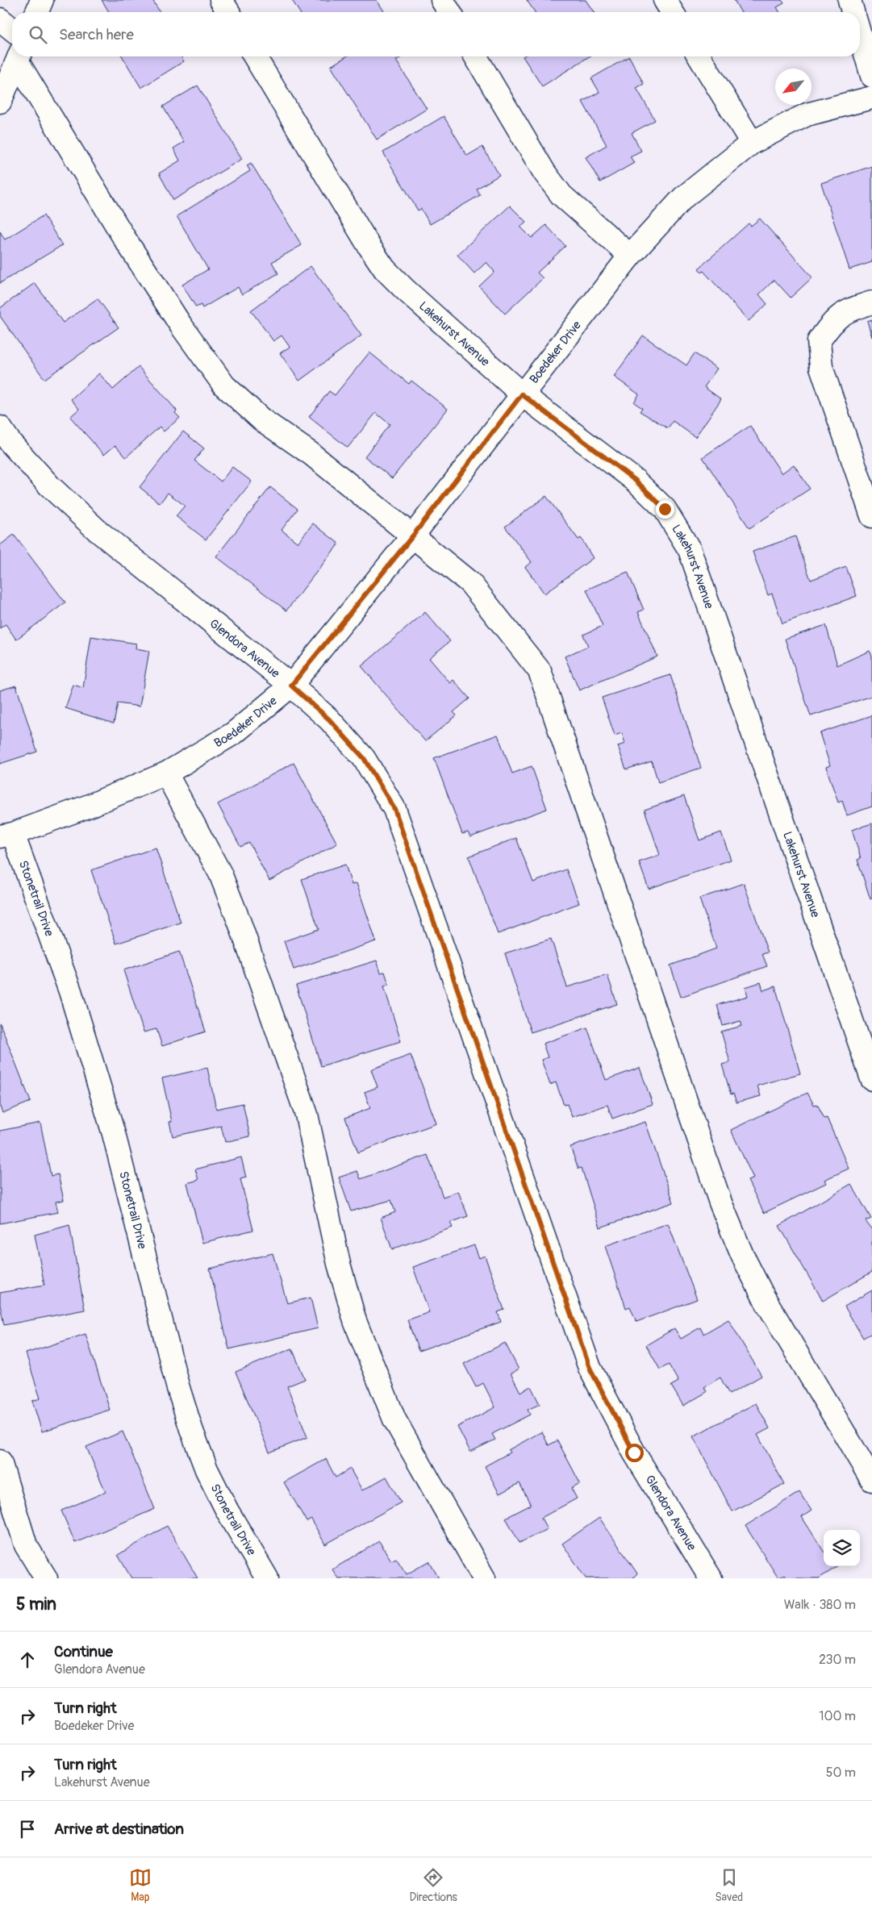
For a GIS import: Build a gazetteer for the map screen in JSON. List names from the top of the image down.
{
  "streets": {
    "street": [
      "Lakehurst Avenue",
      "Boedeker Drive",
      "Glendora Avenue",
      "Stonetrail Drive"
    ]
  },
  "crossings": [
    ["Lakehurst Avenue", "Boedeker Drive"],
    ["Boedeker Drive", "Glendora Avenue"],
    ["Boedeker Drive", "Stonetrail Drive"]
  ],
  "north": "bottom left",
  "page": {
    "search": "Search here",
    "heading": ["5 min", "Walk · 380 m"],
    "list": [
      ["Continue", "Glendora Avenue", "230 m"],
      ["Turn right", "Boedeker Drive", "100 m"],
      ["Turn right", "Lakehurst Avenue", "50 m"],
      "Arrive at destination"
    ],
    "nav": ["Map", "Directions", "Saved"]
  }
}
